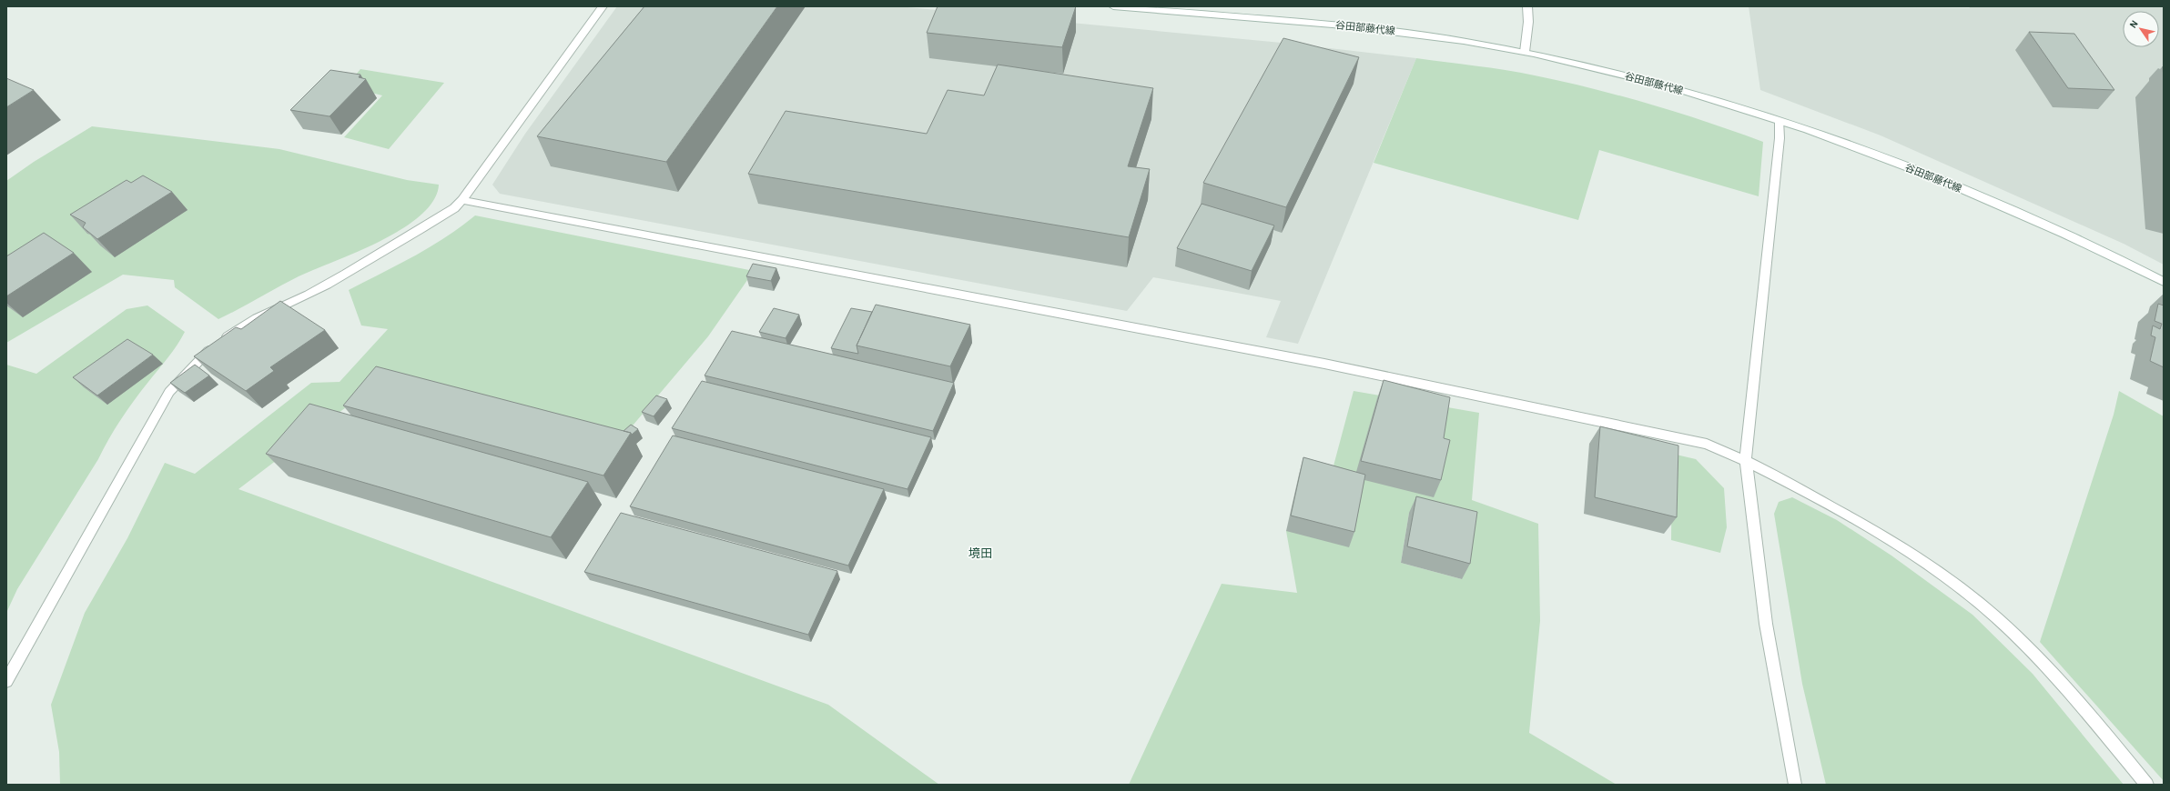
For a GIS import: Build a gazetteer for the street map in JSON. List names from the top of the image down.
{
  "streets": {
    "street": ["谷田部藤代線"]
  },
  "districts": ["境田"],
  "north": "top left"
}
